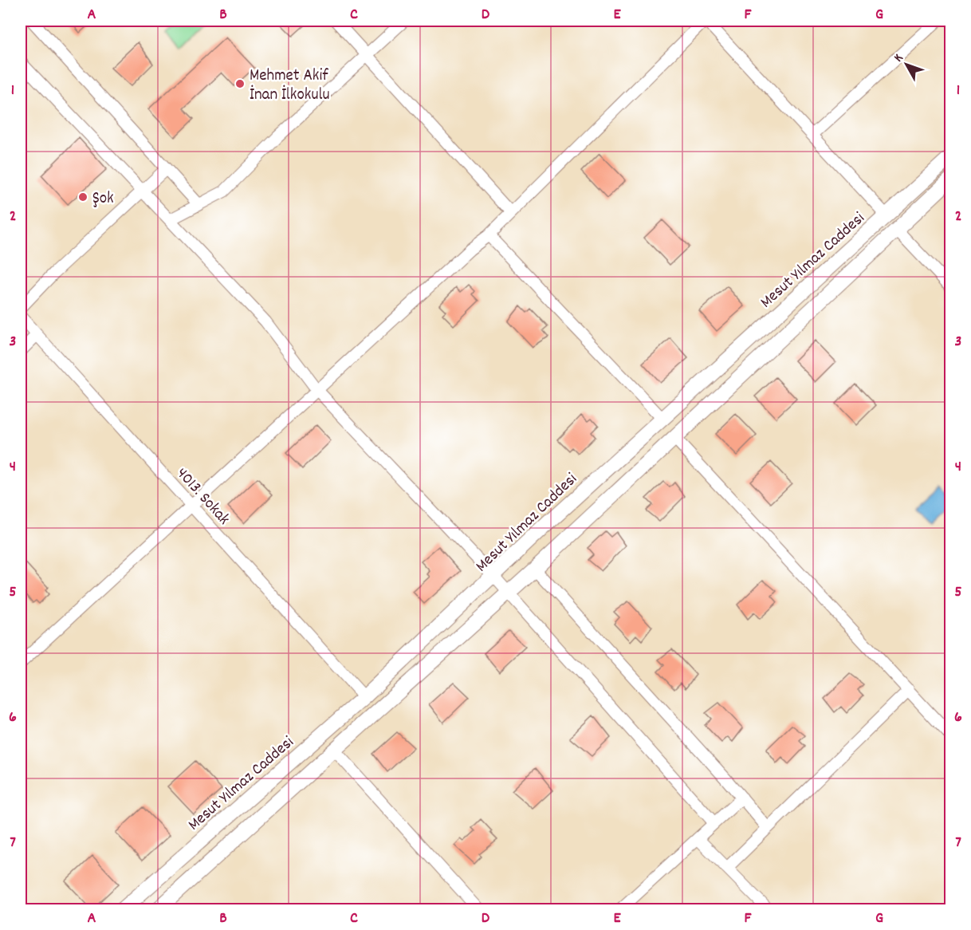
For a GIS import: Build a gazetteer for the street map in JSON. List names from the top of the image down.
{
  "streets": {
    "main road": ["Mesut Yılmaz Caddesi"],
    "street": ["4013. Sokak"]
  },
  "crossings": [
    ["Mesut Yılmaz Caddesi", "4013. Sokak"]
  ],
  "places": ["Mehmet Akif İnan İlkokulu", "Şok"],
  "north": "top left",
  "grid": {
    "columns": [
      "A",
      "B",
      "C",
      "D",
      "E",
      "F",
      "G"
    ],
    "rows": [
      "1",
      "2",
      "3",
      "4",
      "5",
      "6",
      "7"
    ]
  }
}
